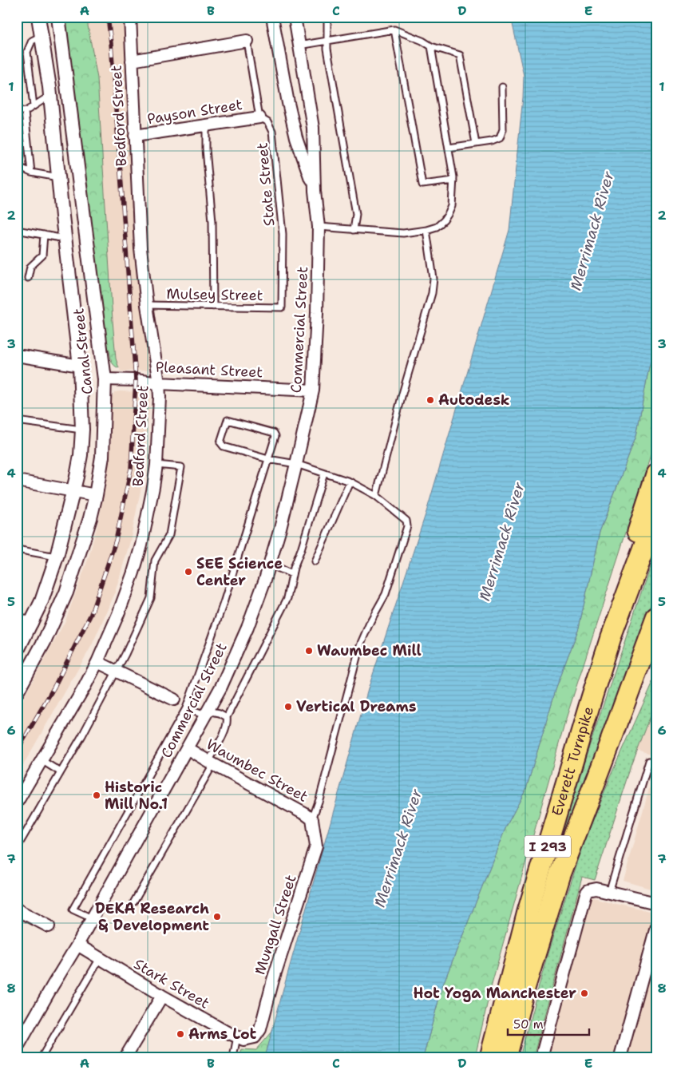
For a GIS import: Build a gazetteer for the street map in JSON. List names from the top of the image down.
{
  "streets": {
    "highway": ["Everett Turnpike", "I 293"],
    "street": [
      "Payson Street",
      "Bedford Street",
      "Commercial Street",
      "Canal Street",
      "Pleasant Street",
      "Waumbec Street",
      "Mungall Street",
      "Stark Street"
    ],
    "lane": ["State Street", "Mulsey Street"]
  },
  "crossings": [
    ["Payson Street", "Bedford Street"],
    ["Payson Street", "State Street"],
    ["Bedford Street", "Mulsey Street"],
    ["Bedford Street", "Pleasant Street"],
    ["State Street", "Mulsey Street"],
    ["Commercial Street", "Pleasant Street"],
    ["Commercial Street", "Waumbec Street"],
    ["Commercial Street", "Stark Street"],
    ["Canal Street", "Pleasant Street"],
    ["Waumbec Street", "Mungall Street"],
    ["Mungall Street", "Stark Street"]
  ],
  "water": ["Merrimack River"],
  "places": [
    "Autodesk",
    "SEE Science Center",
    "Waumbec Mill",
    "Vertical Dreams",
    "Historic Mill No.1",
    "DEKA Research & Development",
    "Hot Yoga Manchester",
    "Arms Lot"
  ],
  "scale_bar": "50 m",
  "grid": {
    "columns": [
      "A",
      "B",
      "C",
      "D",
      "E"
    ],
    "rows": [
      "1",
      "2",
      "3",
      "4",
      "5",
      "6",
      "7",
      "8"
    ]
  }
}
